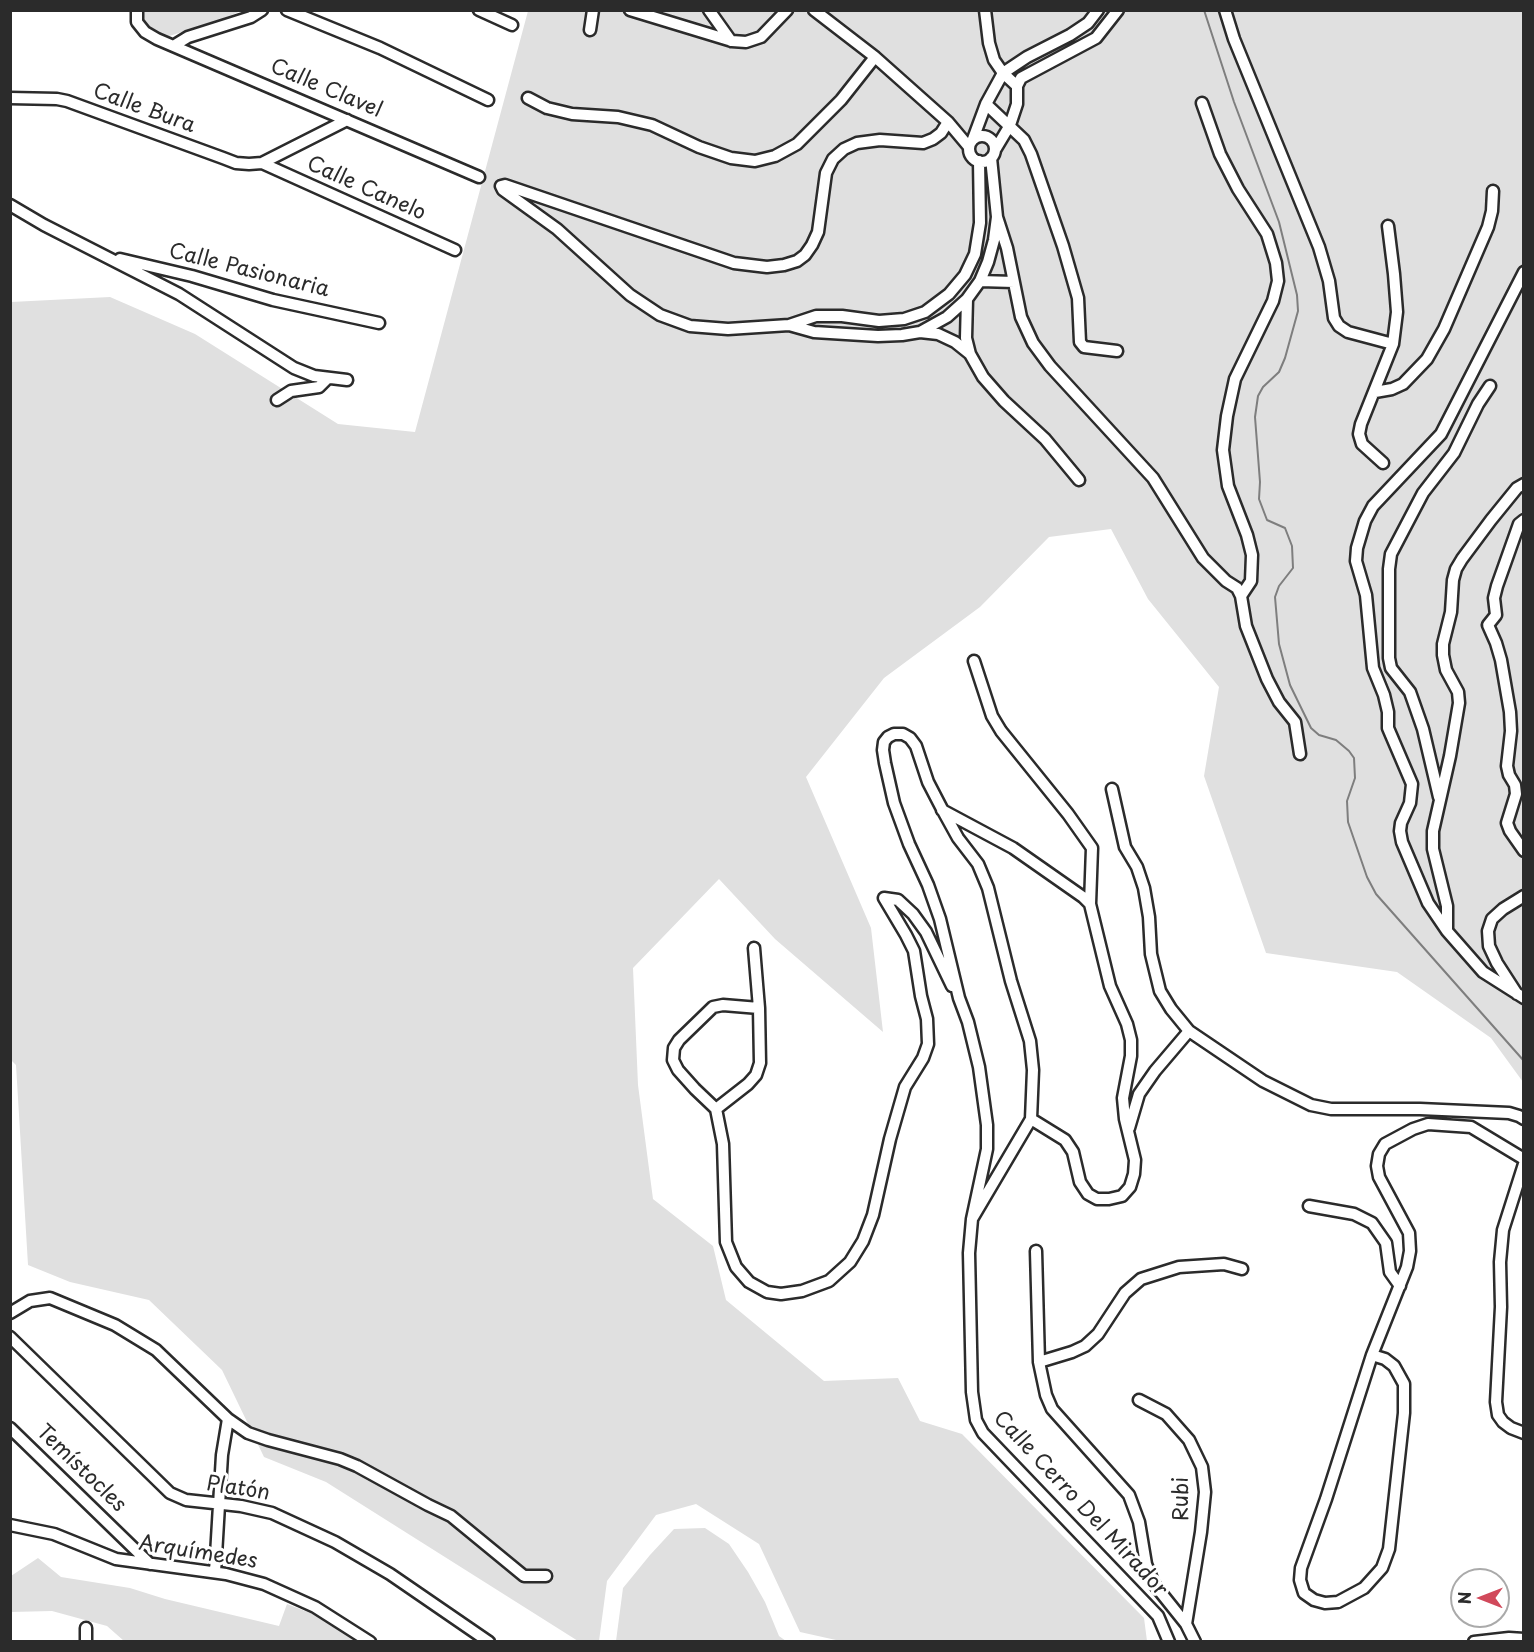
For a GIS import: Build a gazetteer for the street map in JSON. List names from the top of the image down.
{
  "streets": {
    "street": [
      "Calle Clavel",
      "Calle Bura",
      "Calle Canelo",
      "Calle Pasionaria",
      "Temístocles",
      "Platón",
      "Rubi",
      "Calle Cerro Del Mirador",
      "Arquímedes"
    ]
  },
  "crossings": [
    ["Calle Bura", "Calle Canelo"],
    ["Temístocles", "Arquímedes"]
  ],
  "north": "left"
}
